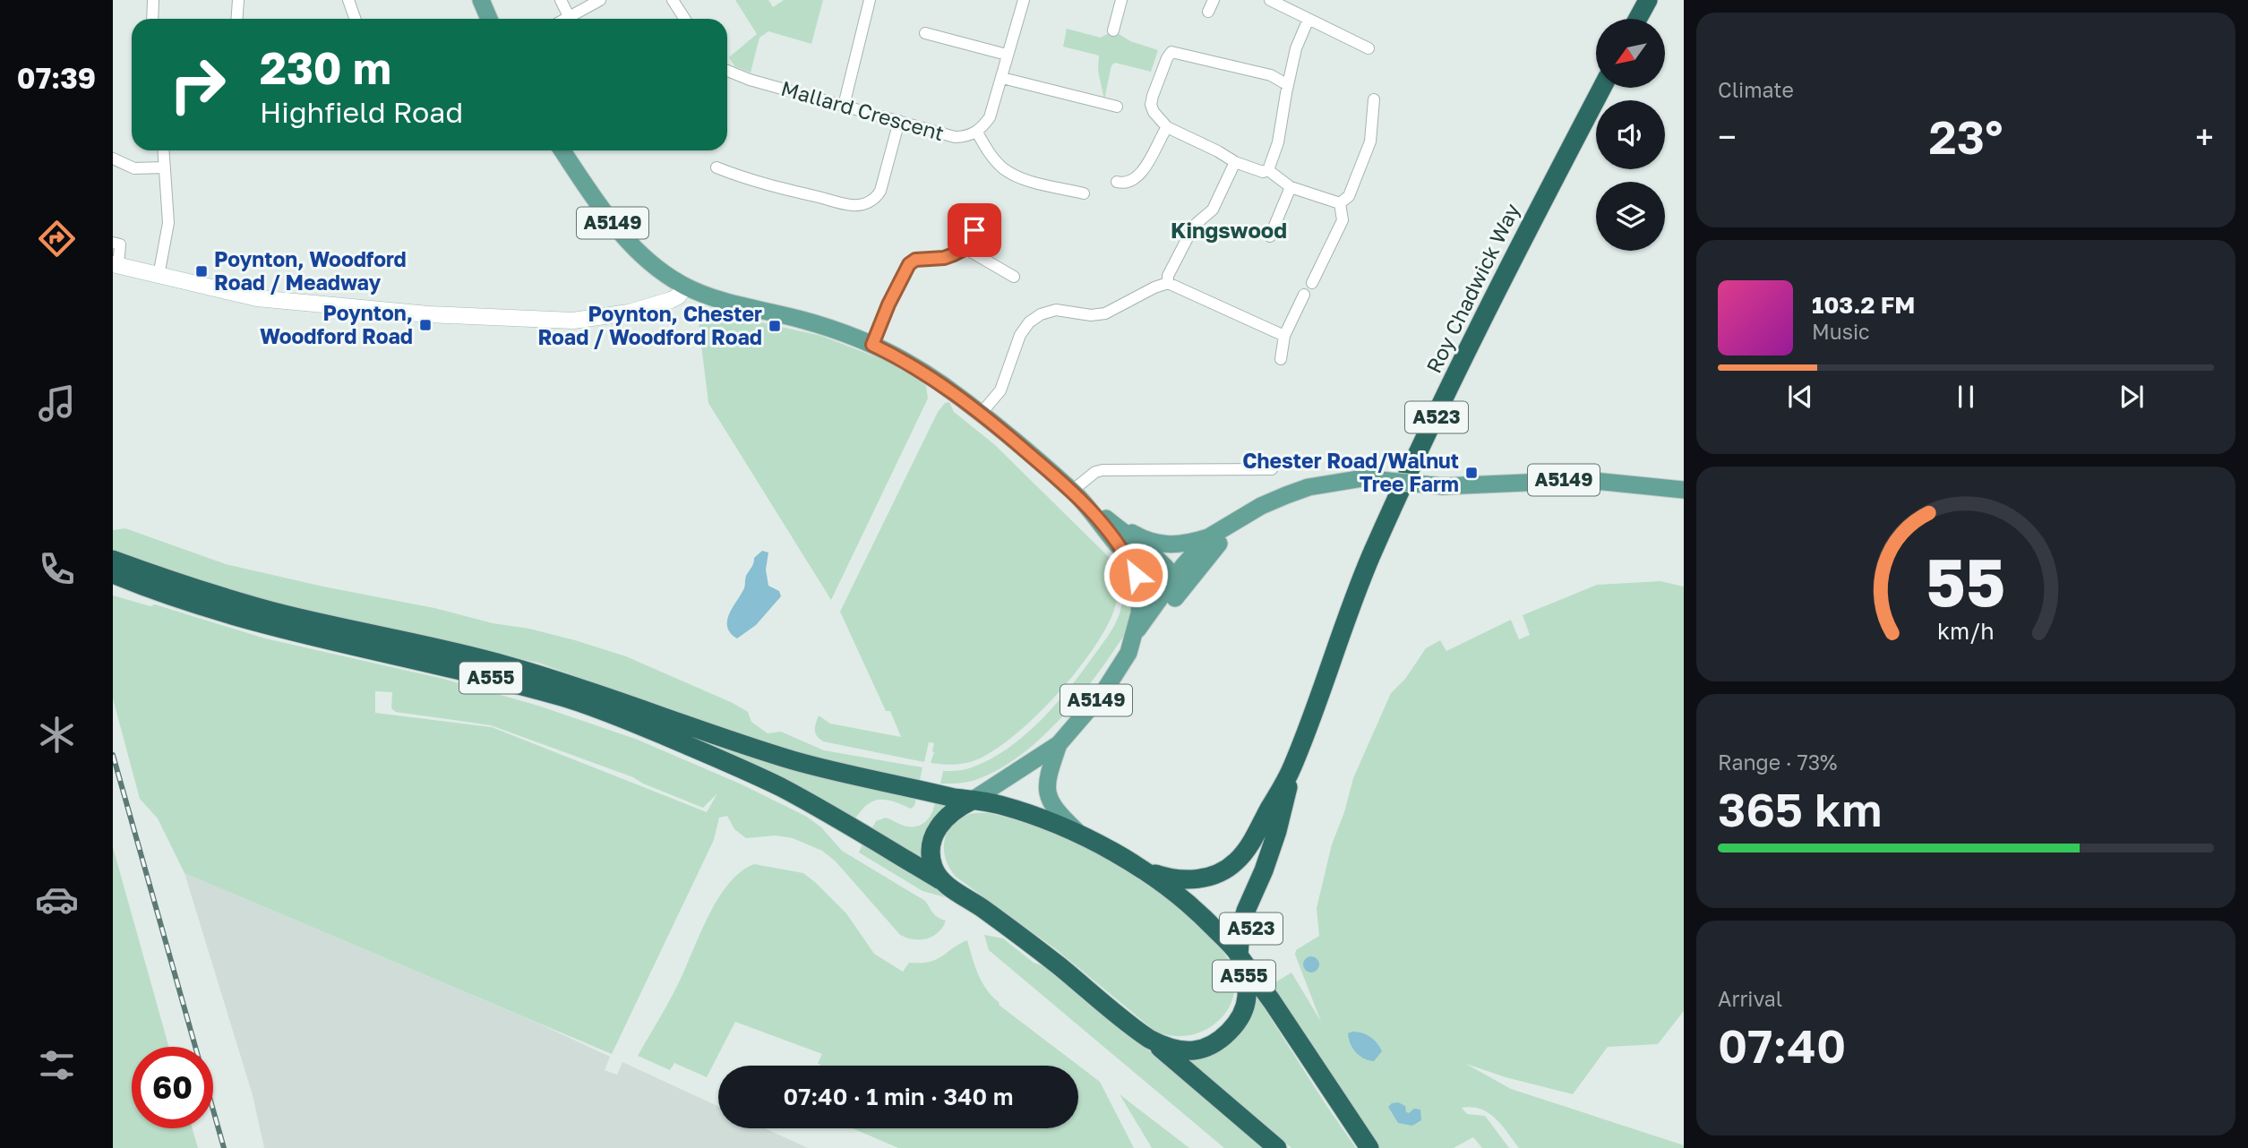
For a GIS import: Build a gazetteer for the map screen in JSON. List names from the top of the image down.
{
  "streets": {
    "highway": ["Roy Chadwick Way", "A523", "A555"],
    "main road": ["A5149"],
    "street": ["Mallard Crescent"]
  },
  "crossings": [
    ["A5149", "A555"],
    ["Roy Chadwick Way", "A555"]
  ],
  "districts": ["Kingswood"],
  "places": {
    "transit": [
      "Poynton, Woodford Road / Meadway",
      "Poynton, Woodford Road",
      "Poynton, Chester Road / Woodford Road",
      "Chester Road/Walnut Tree Farm"
    ]
  },
  "north": "bottom left",
  "page": {
    "tabs": "07:39",
    "tile": [
      "Climate",
      ["Range · 73%", "365 km"],
      ["Arrival", "07:40"]
    ],
    "turn": ["230 m", "Highfield Road"],
    "heat": ["−", "23°", "+"],
    "song": ["103.2 FM", "Music"],
    "limit": "60",
    "trip": "07:40 · 1 min · 340 m",
    "gauge": ["55", "km/h"]
  }
}
